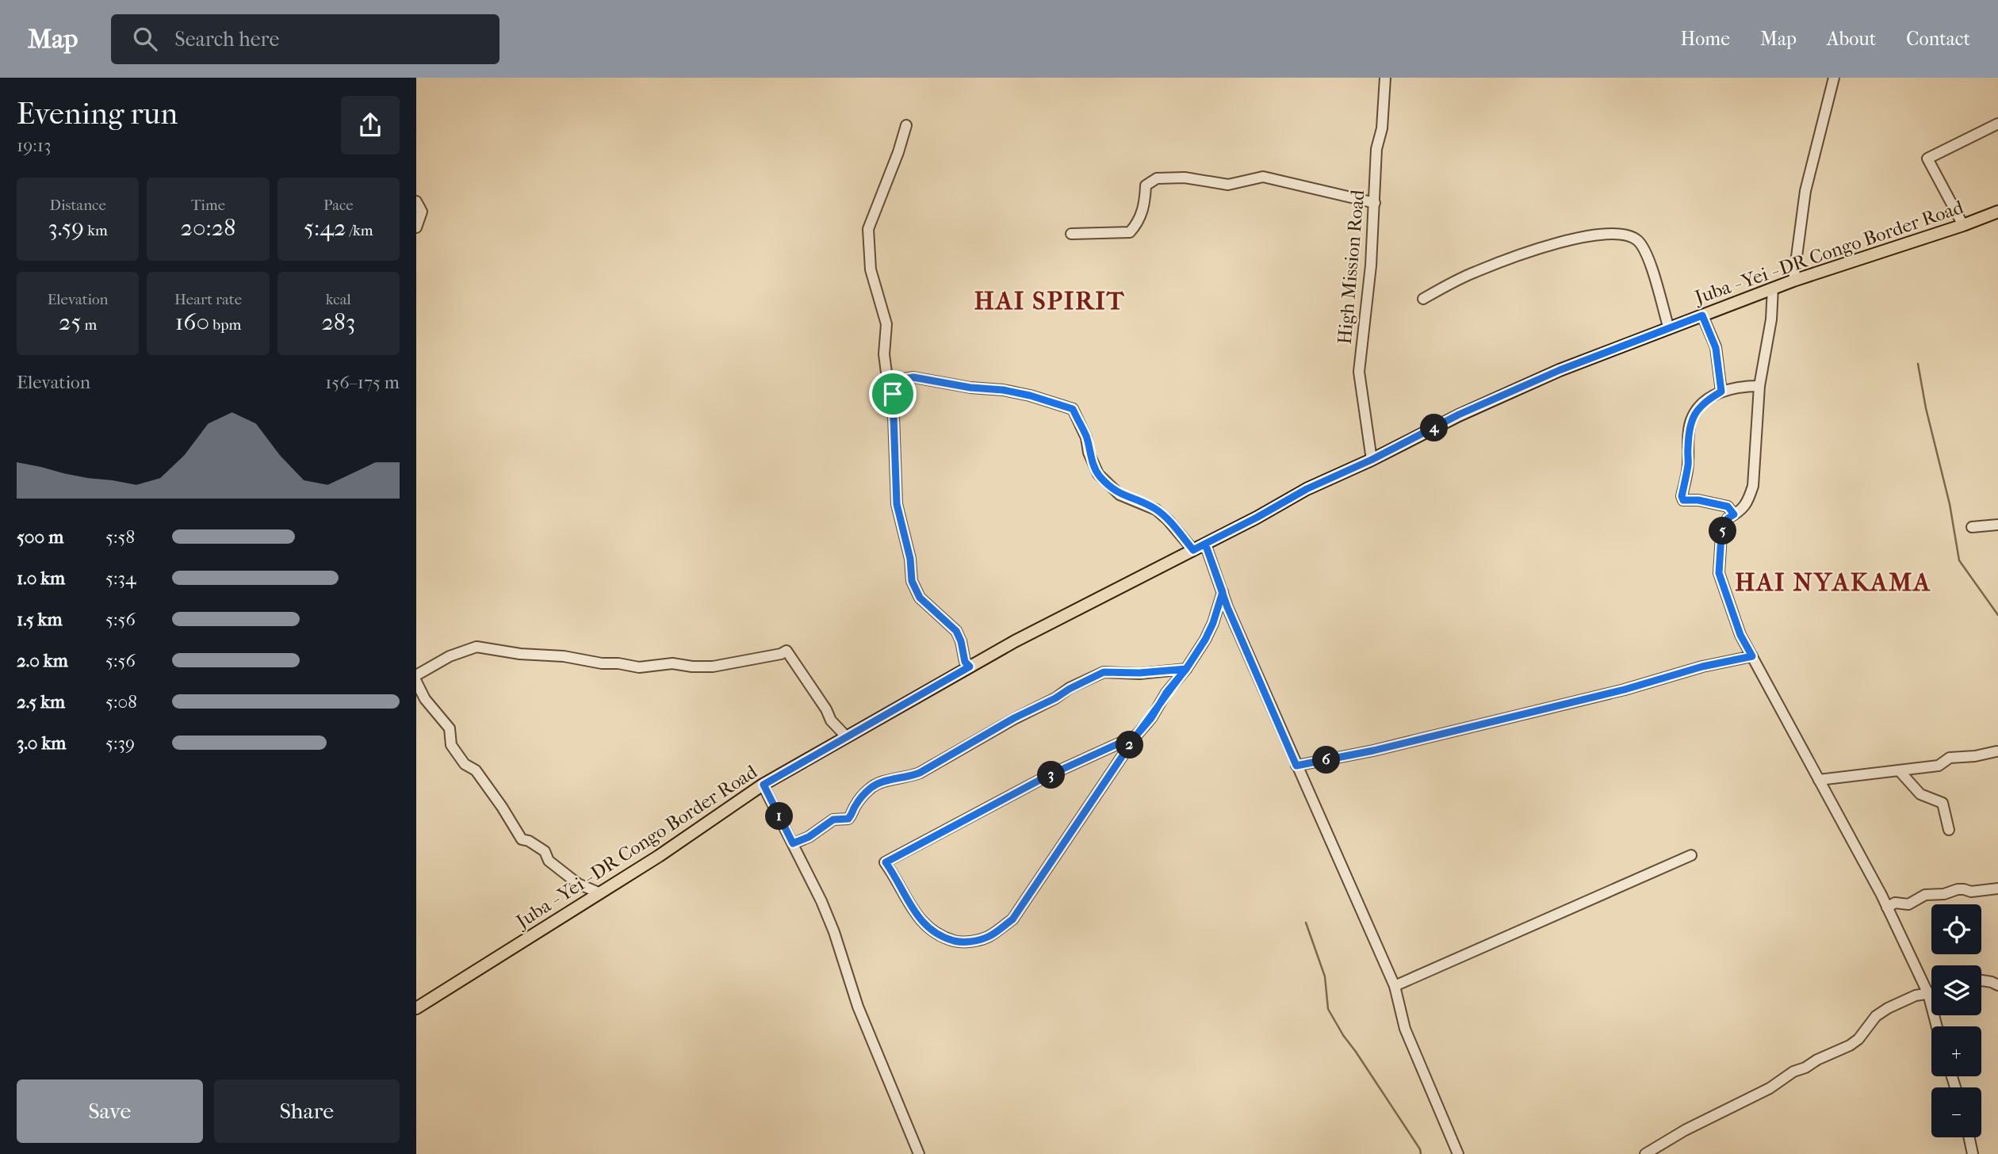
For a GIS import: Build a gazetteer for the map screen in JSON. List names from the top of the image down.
{
  "streets": {
    "main road": ["Juba - Yei - DR Congo Border Road"],
    "street": ["High Mission Road"]
  },
  "crossings": [
    ["Juba - Yei - DR Congo Border Road", "High Mission Road"]
  ],
  "districts": ["HAI SPIRIT", "HAI NYAKAMA"],
  "page": {
    "header": "Map",
    "search": "Search here",
    "nav": [
      "Home",
      "Map",
      "About",
      "Contact"
    ],
    "heading": ["Evening run", "19:13"],
    "stats": [
      ["Distance", "3.59 km"],
      ["Time", "20:28"],
      ["Pace", "5:42 /km"],
      ["Elevation", "25 m"],
      ["Heart rate", "160 bpm"],
      ["kcal", "283"]
    ],
    "chart": ["Elevation", "156–175 m"],
    "pins": [
      "4",
      "5",
      "2",
      "6",
      "3",
      "1"
    ],
    "list": [
      {
        "name": "500 m",
        "note": "5:58"
      },
      {
        "name": "1.0 km",
        "note": "5:34"
      },
      {
        "name": "1.5 km",
        "note": "5:56"
      },
      {
        "name": "2.0 km",
        "note": "5:56"
      },
      {
        "name": "2.5 km",
        "note": "5:08"
      },
      {
        "name": "3.0 km",
        "note": "5:39"
      }
    ],
    "map_buttons": ["+", "−"],
    "buttons": ["Save", "Share"]
  }
}
